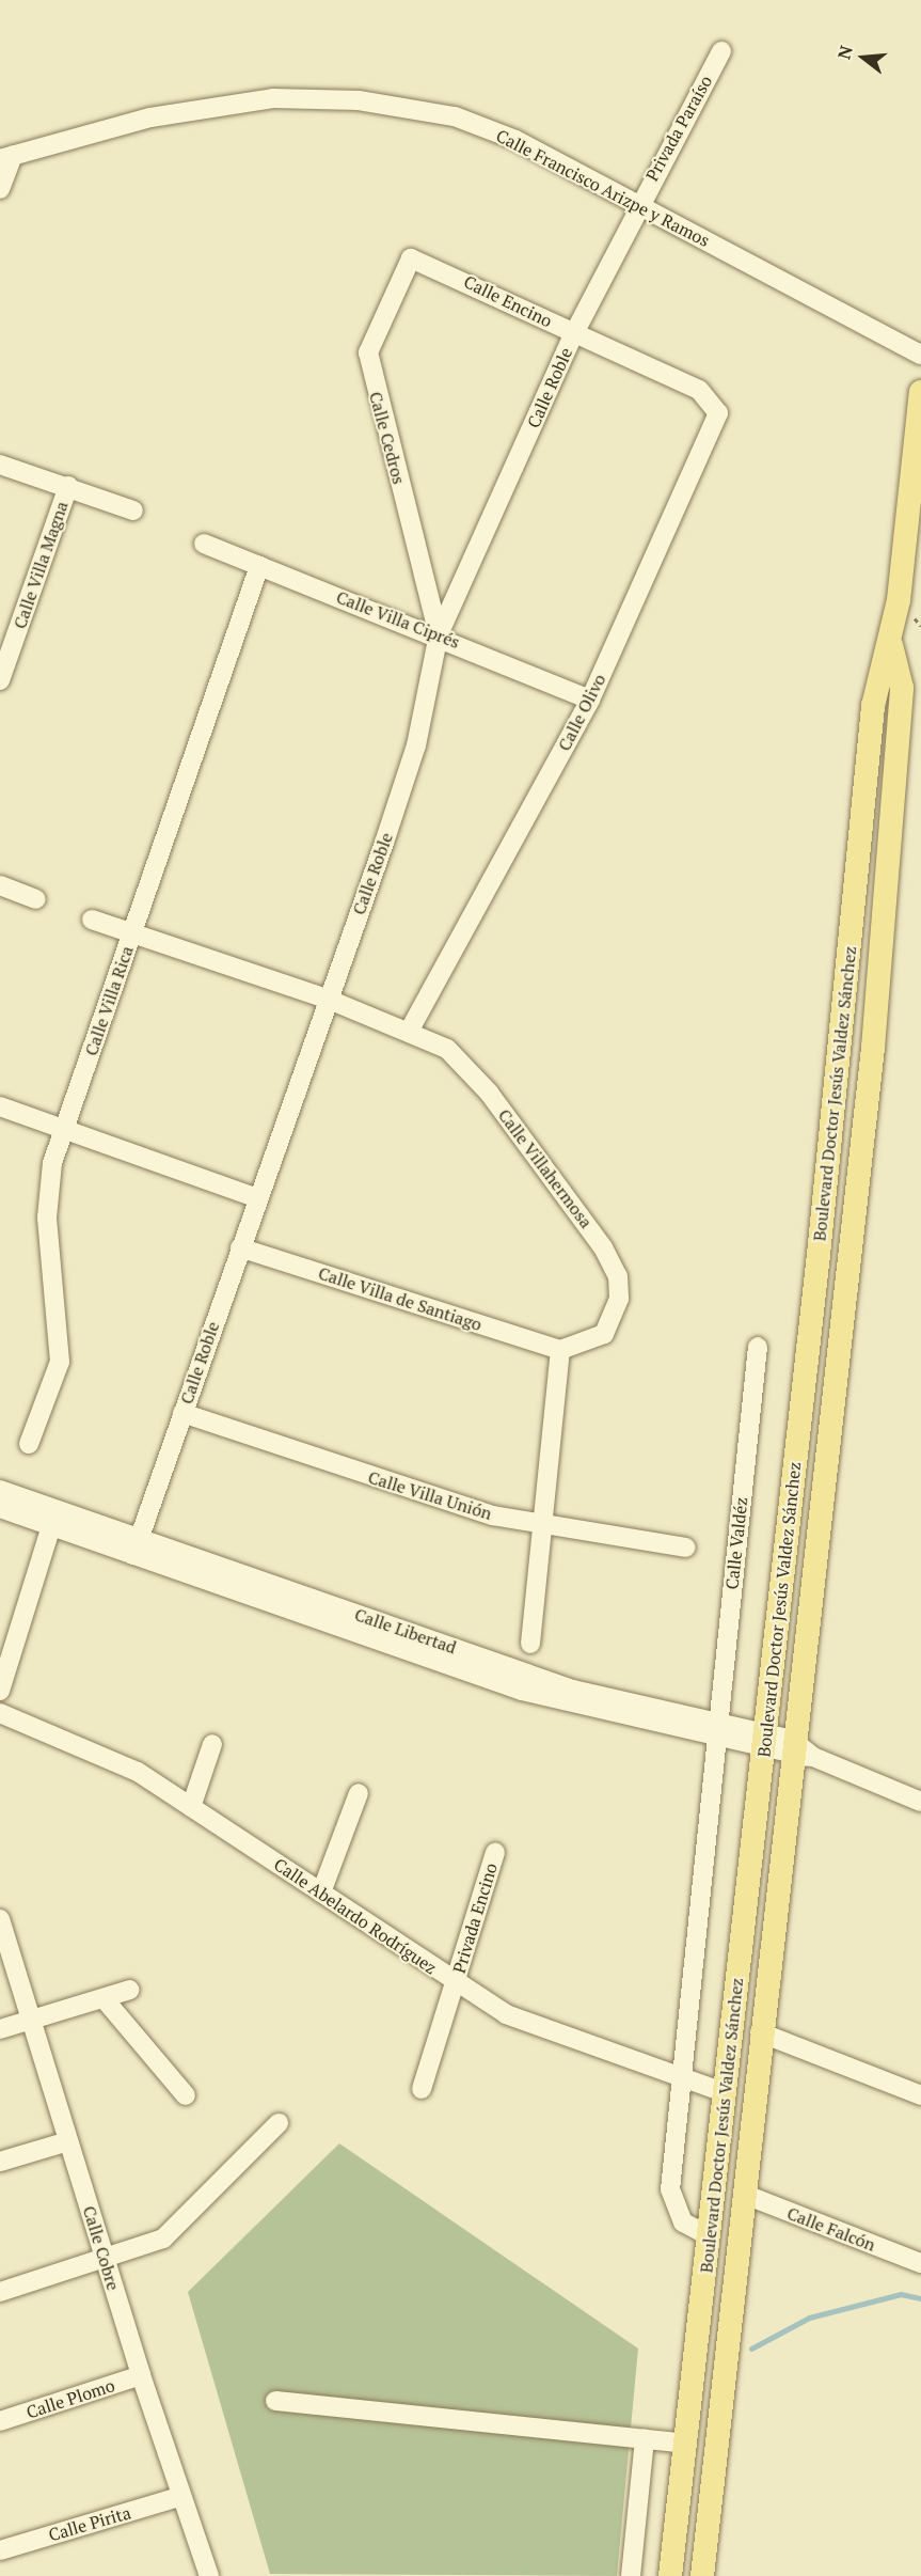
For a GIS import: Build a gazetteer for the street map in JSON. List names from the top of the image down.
{
  "streets": {
    "main road": ["Boulevard Doctor Jesús Valdez Sánchez"],
    "street": [
      "Privada Paraíso",
      "Calle Francisco Arizpe y Ramos",
      "Calle Encino",
      "Calle Roble",
      "Calle Cedros",
      "Calle Villa Magna",
      "Calle Villa Ciprés",
      "Calle Olivo",
      "Calle Villa Rica",
      "Calle Villahermosa",
      "Calle Villa de Santiago",
      "Calle Villa Unión",
      "Calle Valdéz",
      "Calle Libertad",
      "Calle Abelardo Rodríguez",
      "Privada Encino",
      "Calle Falcón",
      "Calle Cobre",
      "Calle Plomo",
      "Calle Pirita"
    ]
  },
  "crossings": [
    ["Privada Paraíso", "Calle Francisco Arizpe y Ramos"],
    ["Privada Paraíso", "Calle Roble"],
    ["Calle Francisco Arizpe y Ramos", "Calle Roble"],
    ["Calle Encino", "Calle Roble"],
    ["Calle Encino", "Calle Cedros"],
    ["Calle Encino", "Calle Olivo"],
    ["Calle Roble", "Calle Cedros"],
    ["Calle Roble", "Calle Villa Ciprés"],
    ["Calle Roble", "Calle Villahermosa"],
    ["Calle Roble", "Calle Villa de Santiago"],
    ["Calle Roble", "Calle Villa Unión"],
    ["Calle Roble", "Calle Libertad"],
    ["Calle Cedros", "Calle Villa Ciprés"],
    ["Calle Villa Ciprés", "Calle Olivo"],
    ["Calle Villa Ciprés", "Calle Villa Rica"],
    ["Calle Olivo", "Calle Villahermosa"],
    ["Calle Villa Rica", "Calle Villahermosa"],
    ["Boulevard Doctor Jesús Valdez Sánchez", "Calle Valdéz"],
    ["Boulevard Doctor Jesús Valdez Sánchez", "Calle Libertad"],
    ["Boulevard Doctor Jesús Valdez Sánchez", "Calle Abelardo Rodríguez"],
    ["Boulevard Doctor Jesús Valdez Sánchez", "Calle Falcón"],
    ["Calle Villahermosa", "Calle Villa de Santiago"],
    ["Calle Valdéz", "Calle Libertad"],
    ["Calle Valdéz", "Calle Abelardo Rodríguez"],
    ["Calle Abelardo Rodríguez", "Privada Encino"],
    ["Calle Cobre", "Calle Plomo"],
    ["Calle Cobre", "Calle Pirita"]
  ],
  "north": "left"
}
